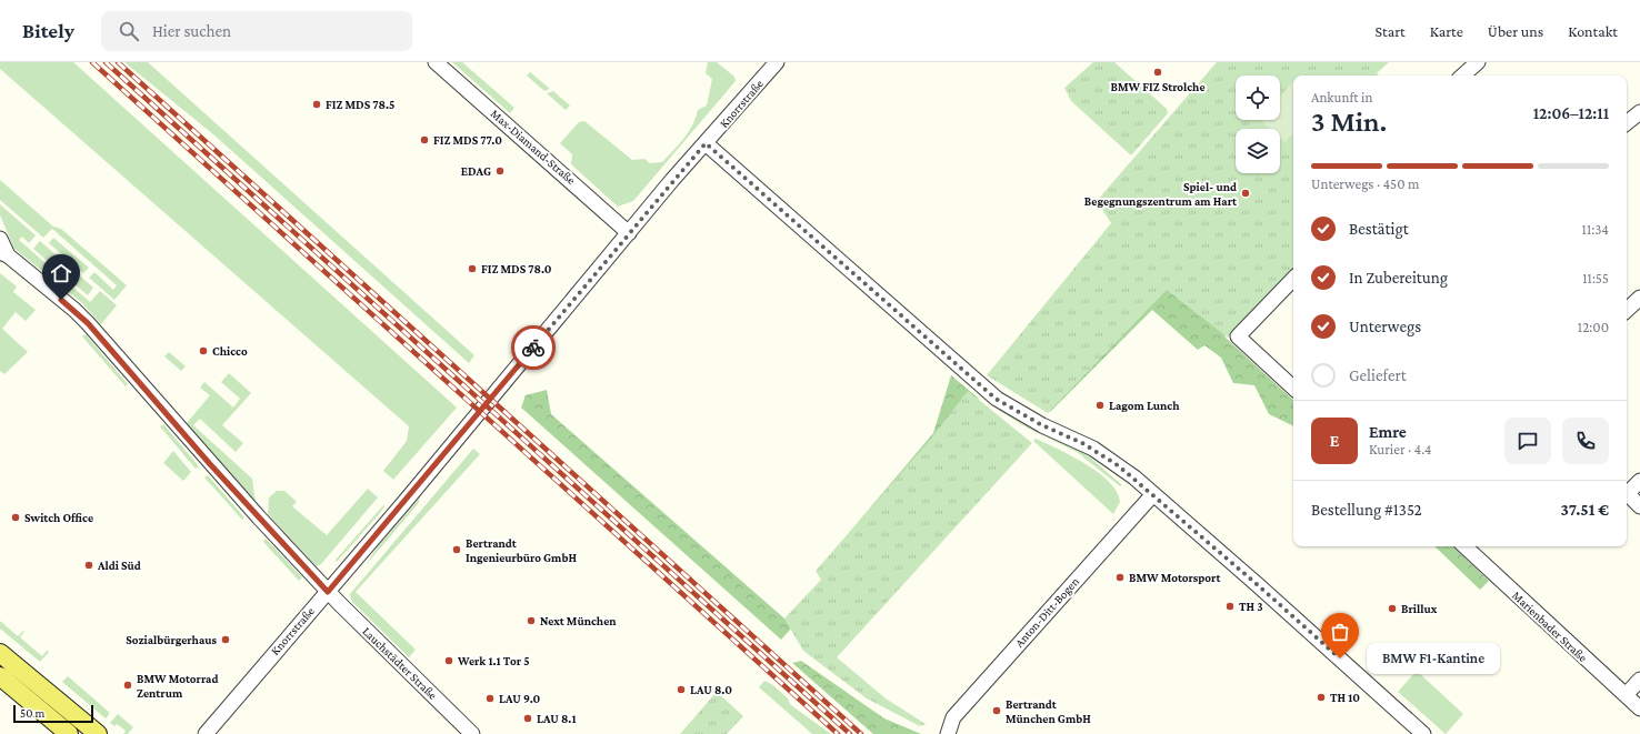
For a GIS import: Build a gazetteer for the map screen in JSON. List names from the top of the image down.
{
  "streets": {
    "street": [
      "Knorrstraße",
      "Max-Diamand-Straße",
      "Anton-Ditt-Bogen",
      "Marienbader Straße",
      "Lauchstädter Straße"
    ]
  },
  "crossings": [
    ["Knorrstraße", "Max-Diamand-Straße"],
    ["Knorrstraße", "Lauchstädter Straße"]
  ],
  "places": [
    "BMW FIZ Strolche",
    "FIZ MDS 78.5",
    "FIZ MDS 77.0",
    "EDAG",
    "Spiel- und Begegnungszentrum am Hart",
    "FIZ MDS 78.0",
    "Chicco",
    "Lagom Lunch",
    "Switch Office",
    "Bertrandt Ingenieurbüro GmbH",
    "Aldi Süd",
    "BMW Motorsport",
    "TH 3",
    "Brillux",
    "Next München",
    "Sozialbürgerhaus",
    "BMW F1-Kantine",
    "Werk 1.1 Tor 5",
    "BMW Motorrad Zentrum",
    "LAU 8.0",
    "TH 10",
    "LAU 9.0",
    "Bertrandt München GmbH",
    "LAU 8.1"
  ],
  "scale_bar": "50 m",
  "page": {
    "header": "Bitely",
    "search": "Hier suchen",
    "nav": [
      "Start",
      "Karte",
      "Über uns",
      "Kontakt"
    ],
    "heading": ["3 Min.", "Ankunft in", "12:06–12:11"],
    "panel": [
      "Emre",
      "Kurier · 4.4",
      "Bestellung #1352",
      "37.51 €"
    ],
    "bar": "Unterwegs · 450 m",
    "list": [
      ["Bestätigt", "11:34"],
      ["In Zubereitung", "11:55"],
      ["Unterwegs", "12:00"],
      "Geliefert"
    ],
    "round": "E",
    "bubble": "BMW F1-Kantine",
    "scale": "50 m"
  }
}
